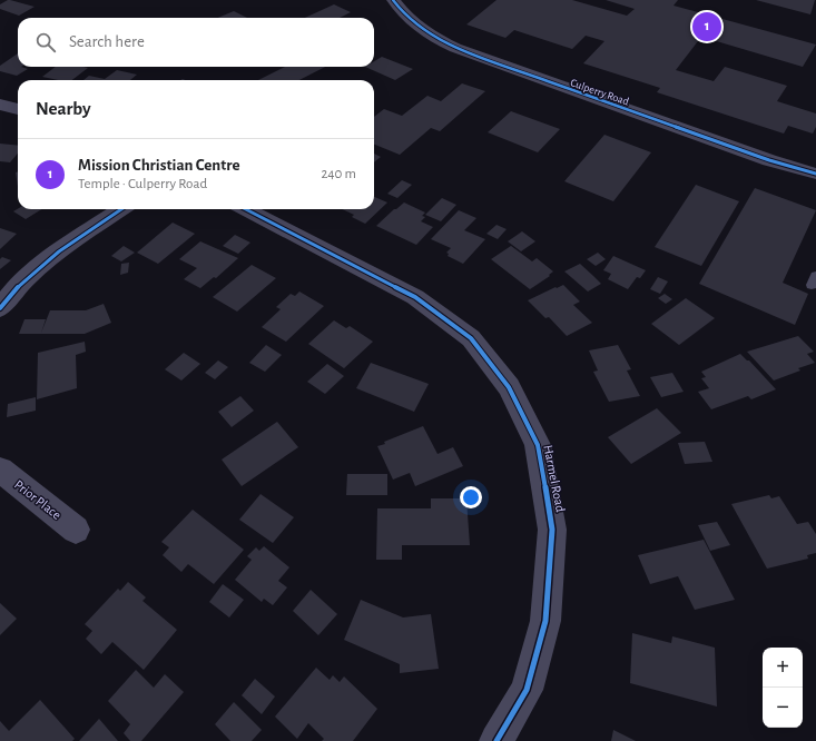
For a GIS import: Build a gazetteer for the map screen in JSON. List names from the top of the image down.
{
  "streets": {
    "street": ["Culperry Road", "Harmel Road", "Prior Place"]
  },
  "page": {
    "pins": "1",
    "search": "Search here",
    "heading": "Nearby",
    "list": [
      {
        "mark": "1",
        "name": "Mission Christian Centre",
        "note": "Temple · Culperry Road",
        "value": "240 m"
      }
    ],
    "map_buttons": ["+", "−"]
  }
}
